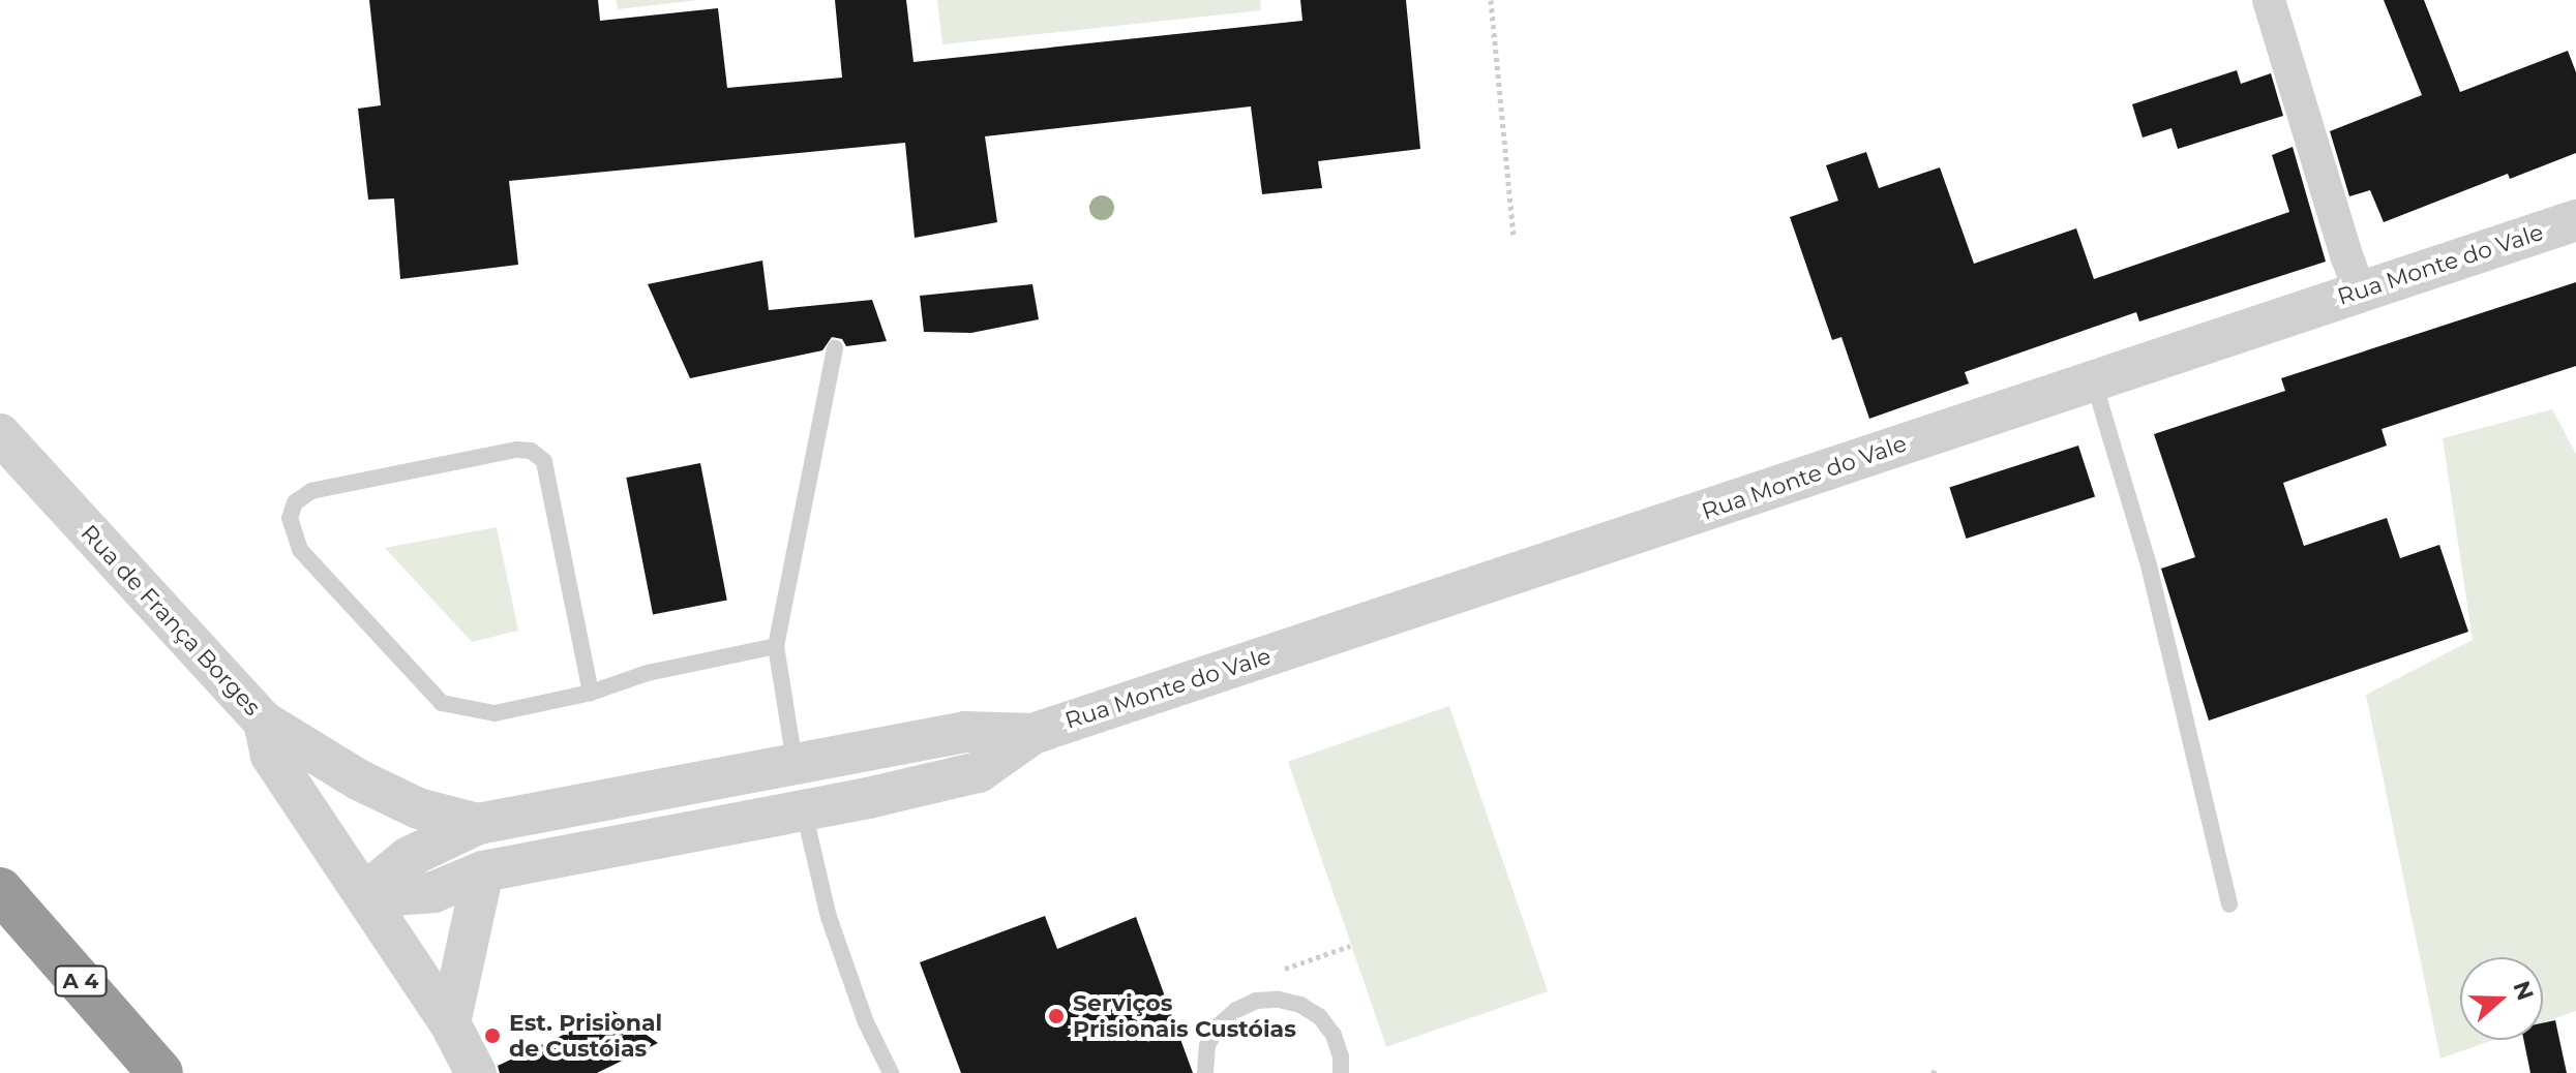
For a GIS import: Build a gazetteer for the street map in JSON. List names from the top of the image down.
{
  "streets": {
    "highway": ["A 4"],
    "street": ["Rua Monte do Vale", "Rua de França Borges"]
  },
  "crossings": [
    ["Rua Monte do Vale", "Rua de França Borges"]
  ],
  "places": ["Serviços Prisionais Custóias", "Est. Prisional de Custóias"],
  "north": "right"
}
